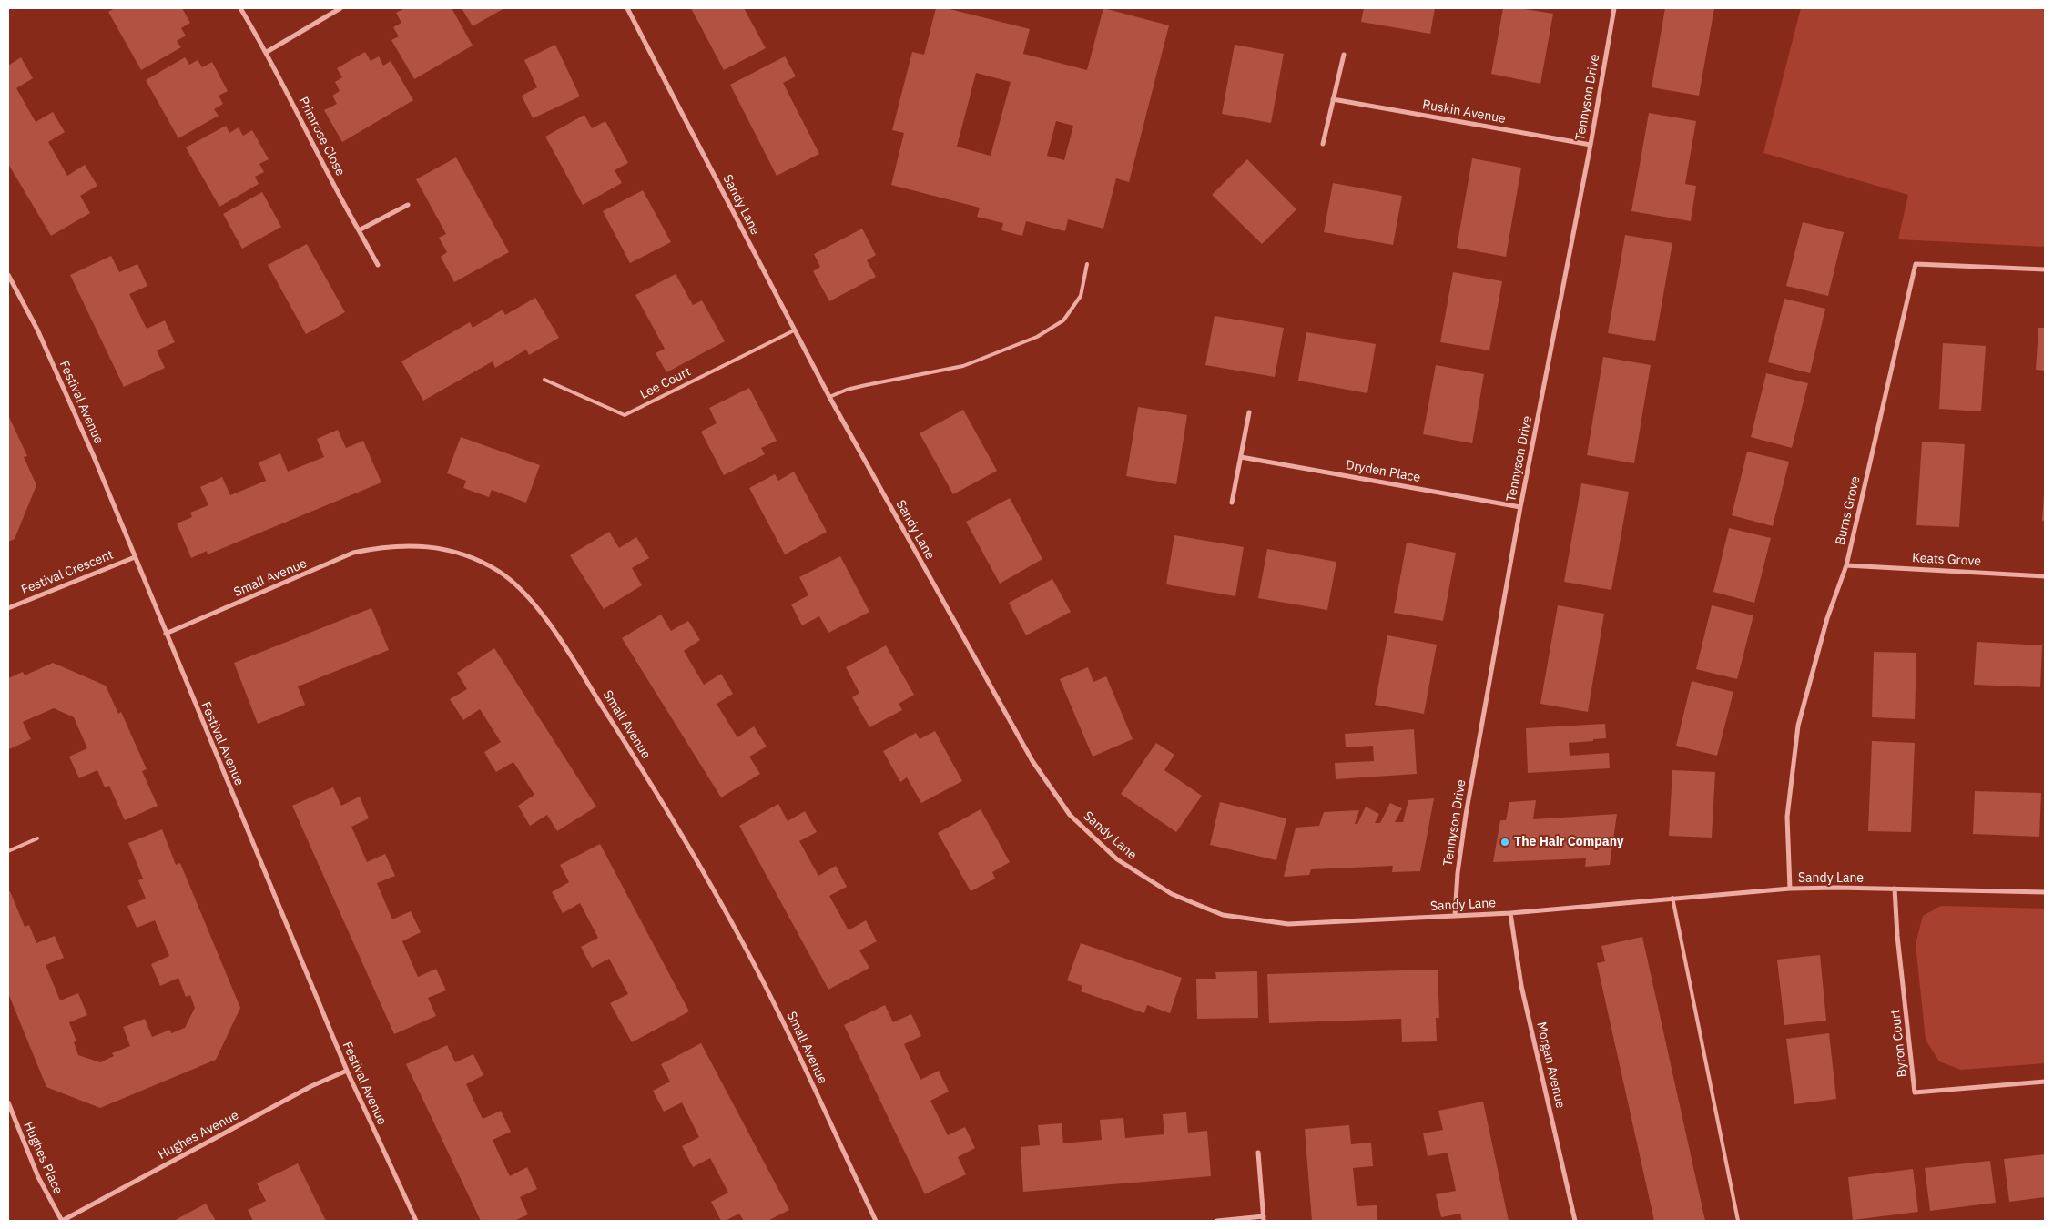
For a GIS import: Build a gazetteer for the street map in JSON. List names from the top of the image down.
{
  "streets": {
    "street": [
      "Tennyson Drive",
      "Ruskin Avenue",
      "Primrose Close",
      "Sandy Lane",
      "Festival Avenue",
      "Dryden Place",
      "Burns Grove",
      "Keats Grove",
      "Festival Crescent",
      "Small Avenue",
      "Byron Court",
      "Morgan Avenue",
      "Hughes Avenue",
      "Hughes Place"
    ],
    "lane": ["Lee Court"]
  },
  "crossings": [
    ["Tennyson Drive", "Ruskin Avenue"],
    ["Tennyson Drive", "Sandy Lane"],
    ["Tennyson Drive", "Dryden Place"],
    ["Sandy Lane", "Lee Court"],
    ["Sandy Lane", "Burns Grove"],
    ["Sandy Lane", "Byron Court"],
    ["Sandy Lane", "Morgan Avenue"],
    ["Festival Avenue", "Festival Crescent"],
    ["Festival Avenue", "Small Avenue"],
    ["Festival Avenue", "Hughes Avenue"],
    ["Burns Grove", "Keats Grove"],
    ["Hughes Avenue", "Hughes Place"]
  ],
  "places": ["The Hair Company"]
}
